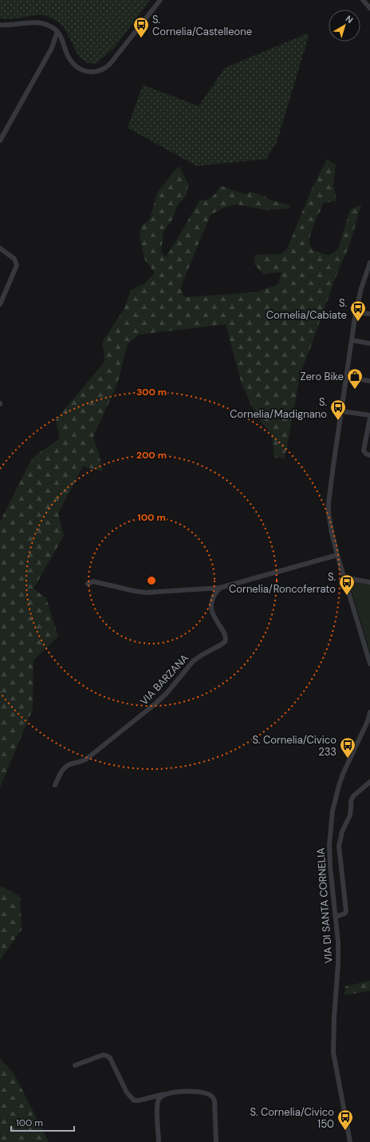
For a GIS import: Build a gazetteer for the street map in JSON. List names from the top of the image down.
{
  "streets": {
    "street": ["VIA BARZANA", "VIA DI SANTA CORNELIA"]
  },
  "places": {
    "bus stop": [
      "S. Cornelia/Castelleone",
      "S. Cornelia/Cabiate",
      "S. Cornelia/Madignano",
      "S. Cornelia/Roncoferrato",
      "S. Cornelia/Civico 233",
      "S. Cornelia/Civico 150"
    ],
    "shop": ["Zero Bike"]
  },
  "scale_bar": "100 m",
  "north": "top right",
  "rings": ["300 m", "200 m", "100 m"]
}
